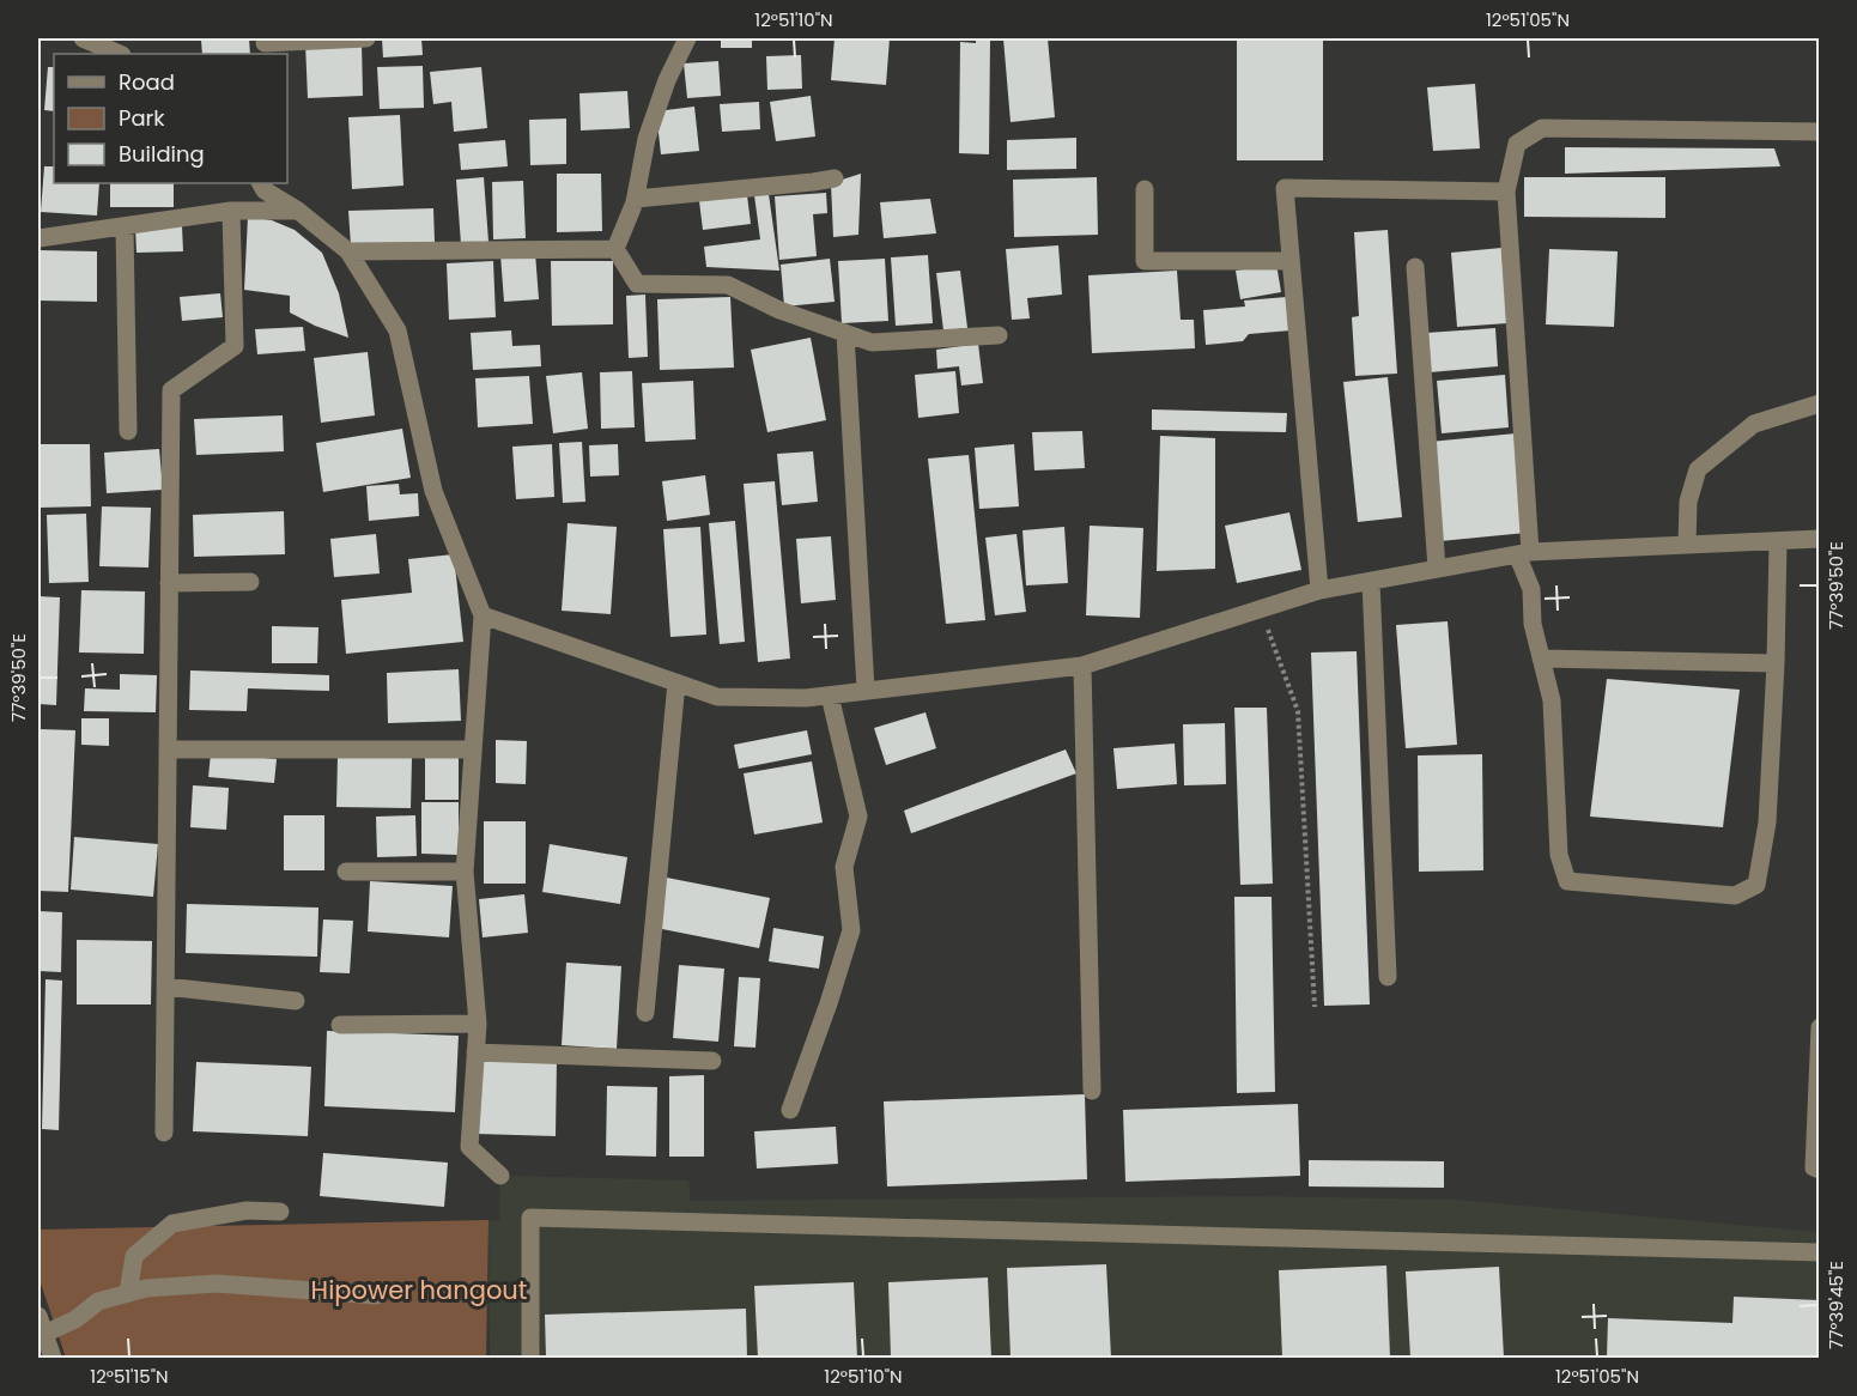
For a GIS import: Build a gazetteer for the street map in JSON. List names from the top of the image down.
{
  "parks": ["Hipower hangout"],
  "legend": ["Road", "Park", "Building"],
  "coordinates": [
    "12°51'10\"N",
    "12°51'05\"N",
    "77°39'50\"E",
    "77°39'45\"E",
    "12°51'15\"N"
  ]
}
